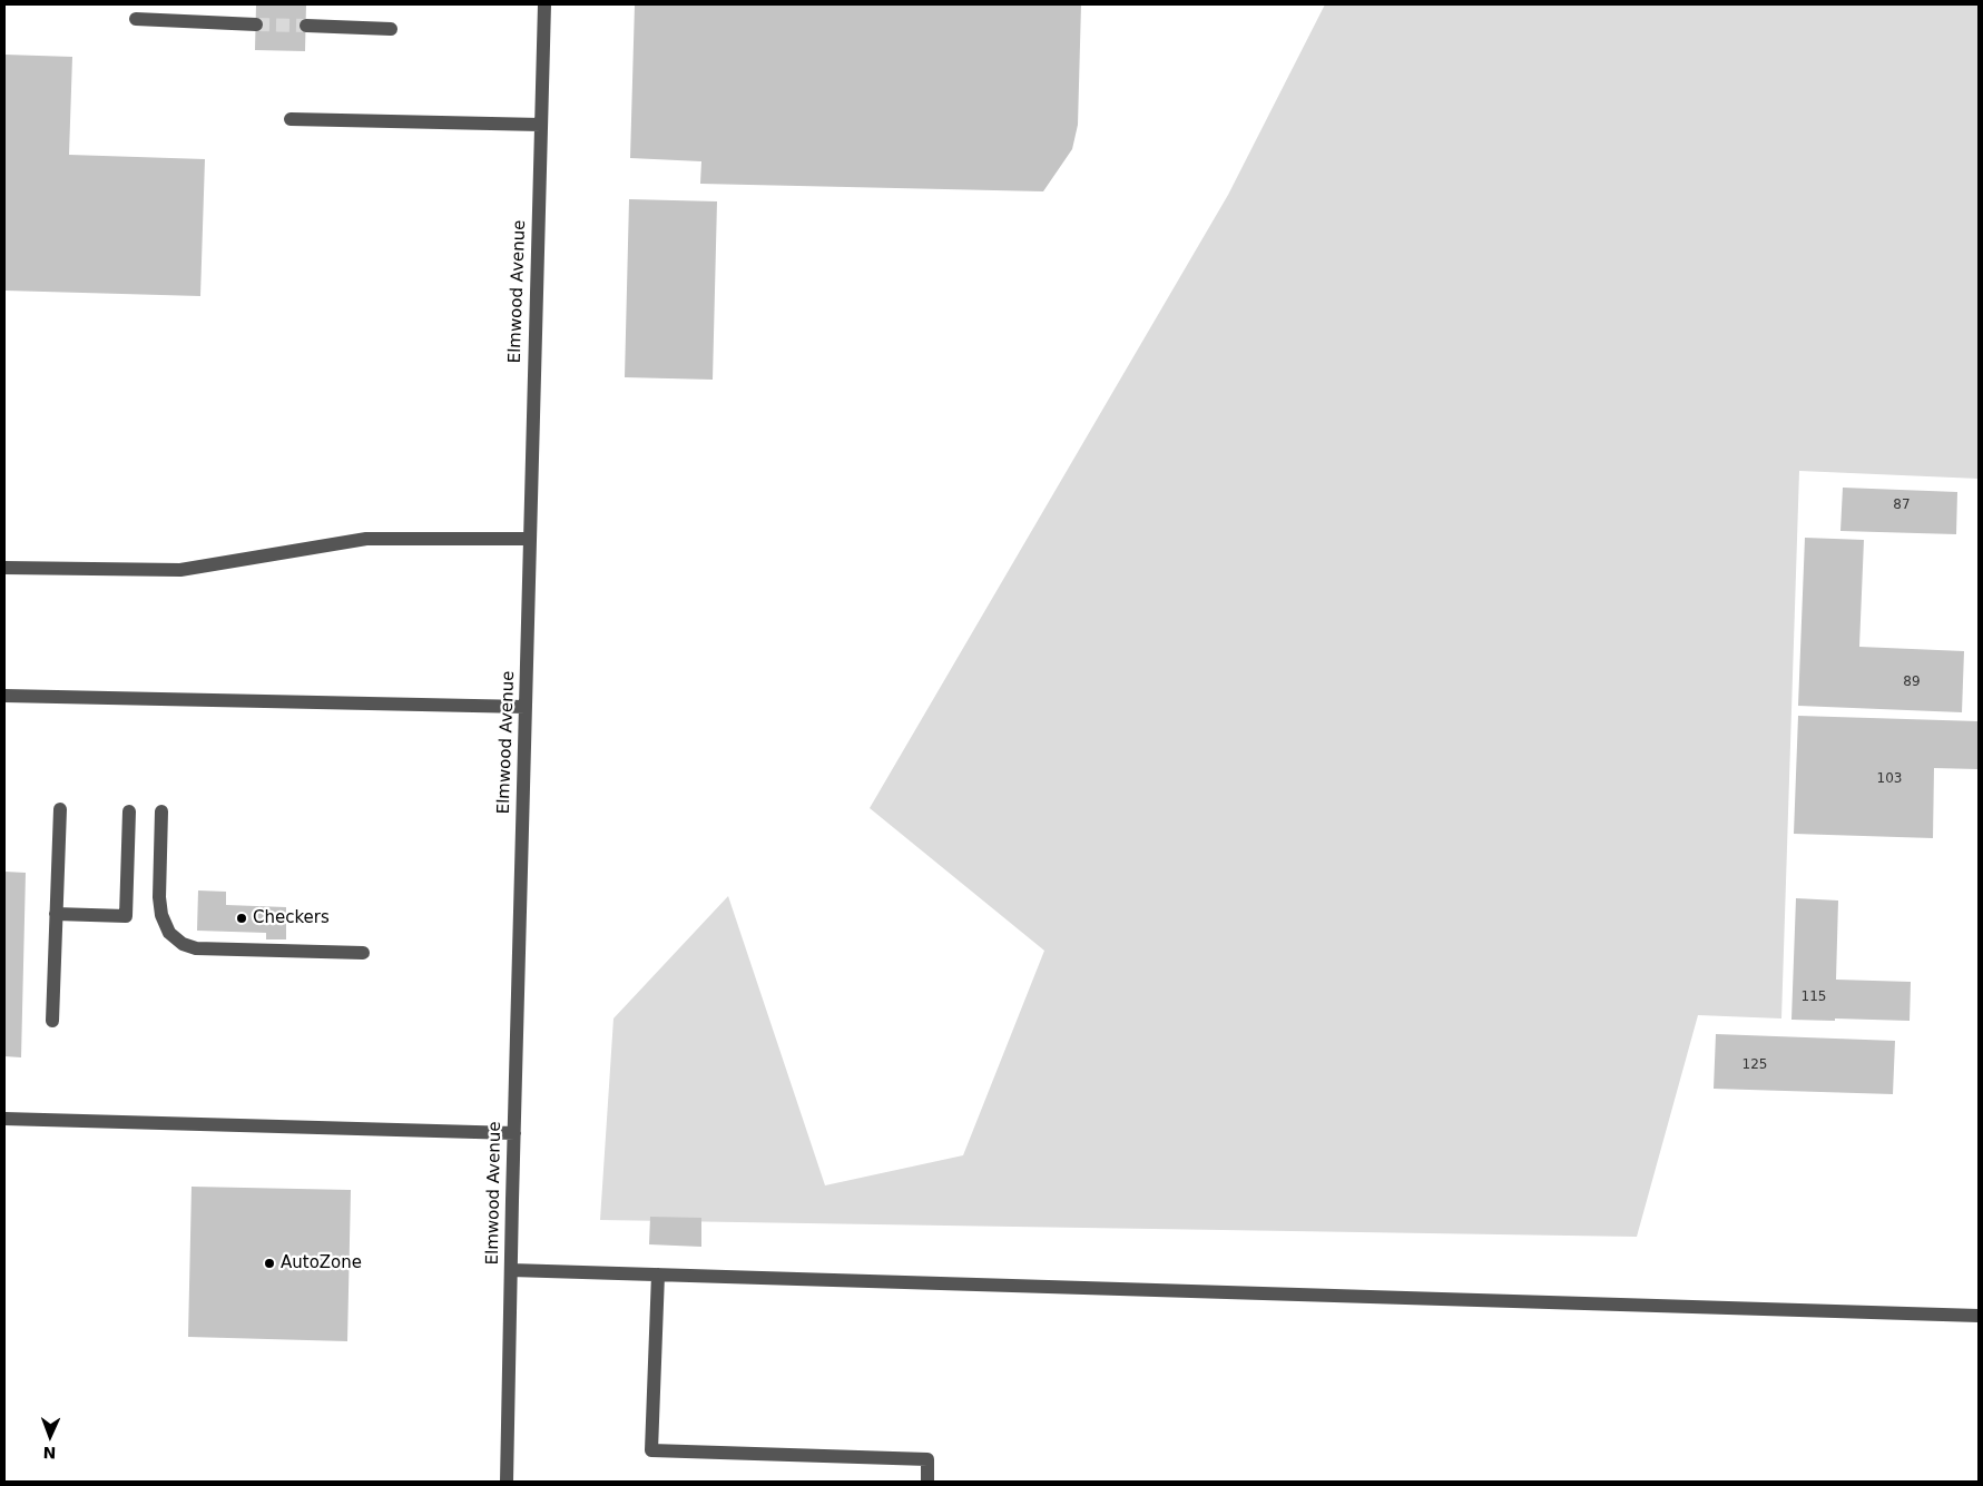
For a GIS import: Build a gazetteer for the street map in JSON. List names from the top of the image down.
{
  "streets": {
    "street": ["Elmwood Avenue"]
  },
  "places": ["Checkers", "AutoZone"],
  "house_numbers": [
    "87",
    "89",
    "103",
    "115",
    "125"
  ],
  "north": "bottom"
}
